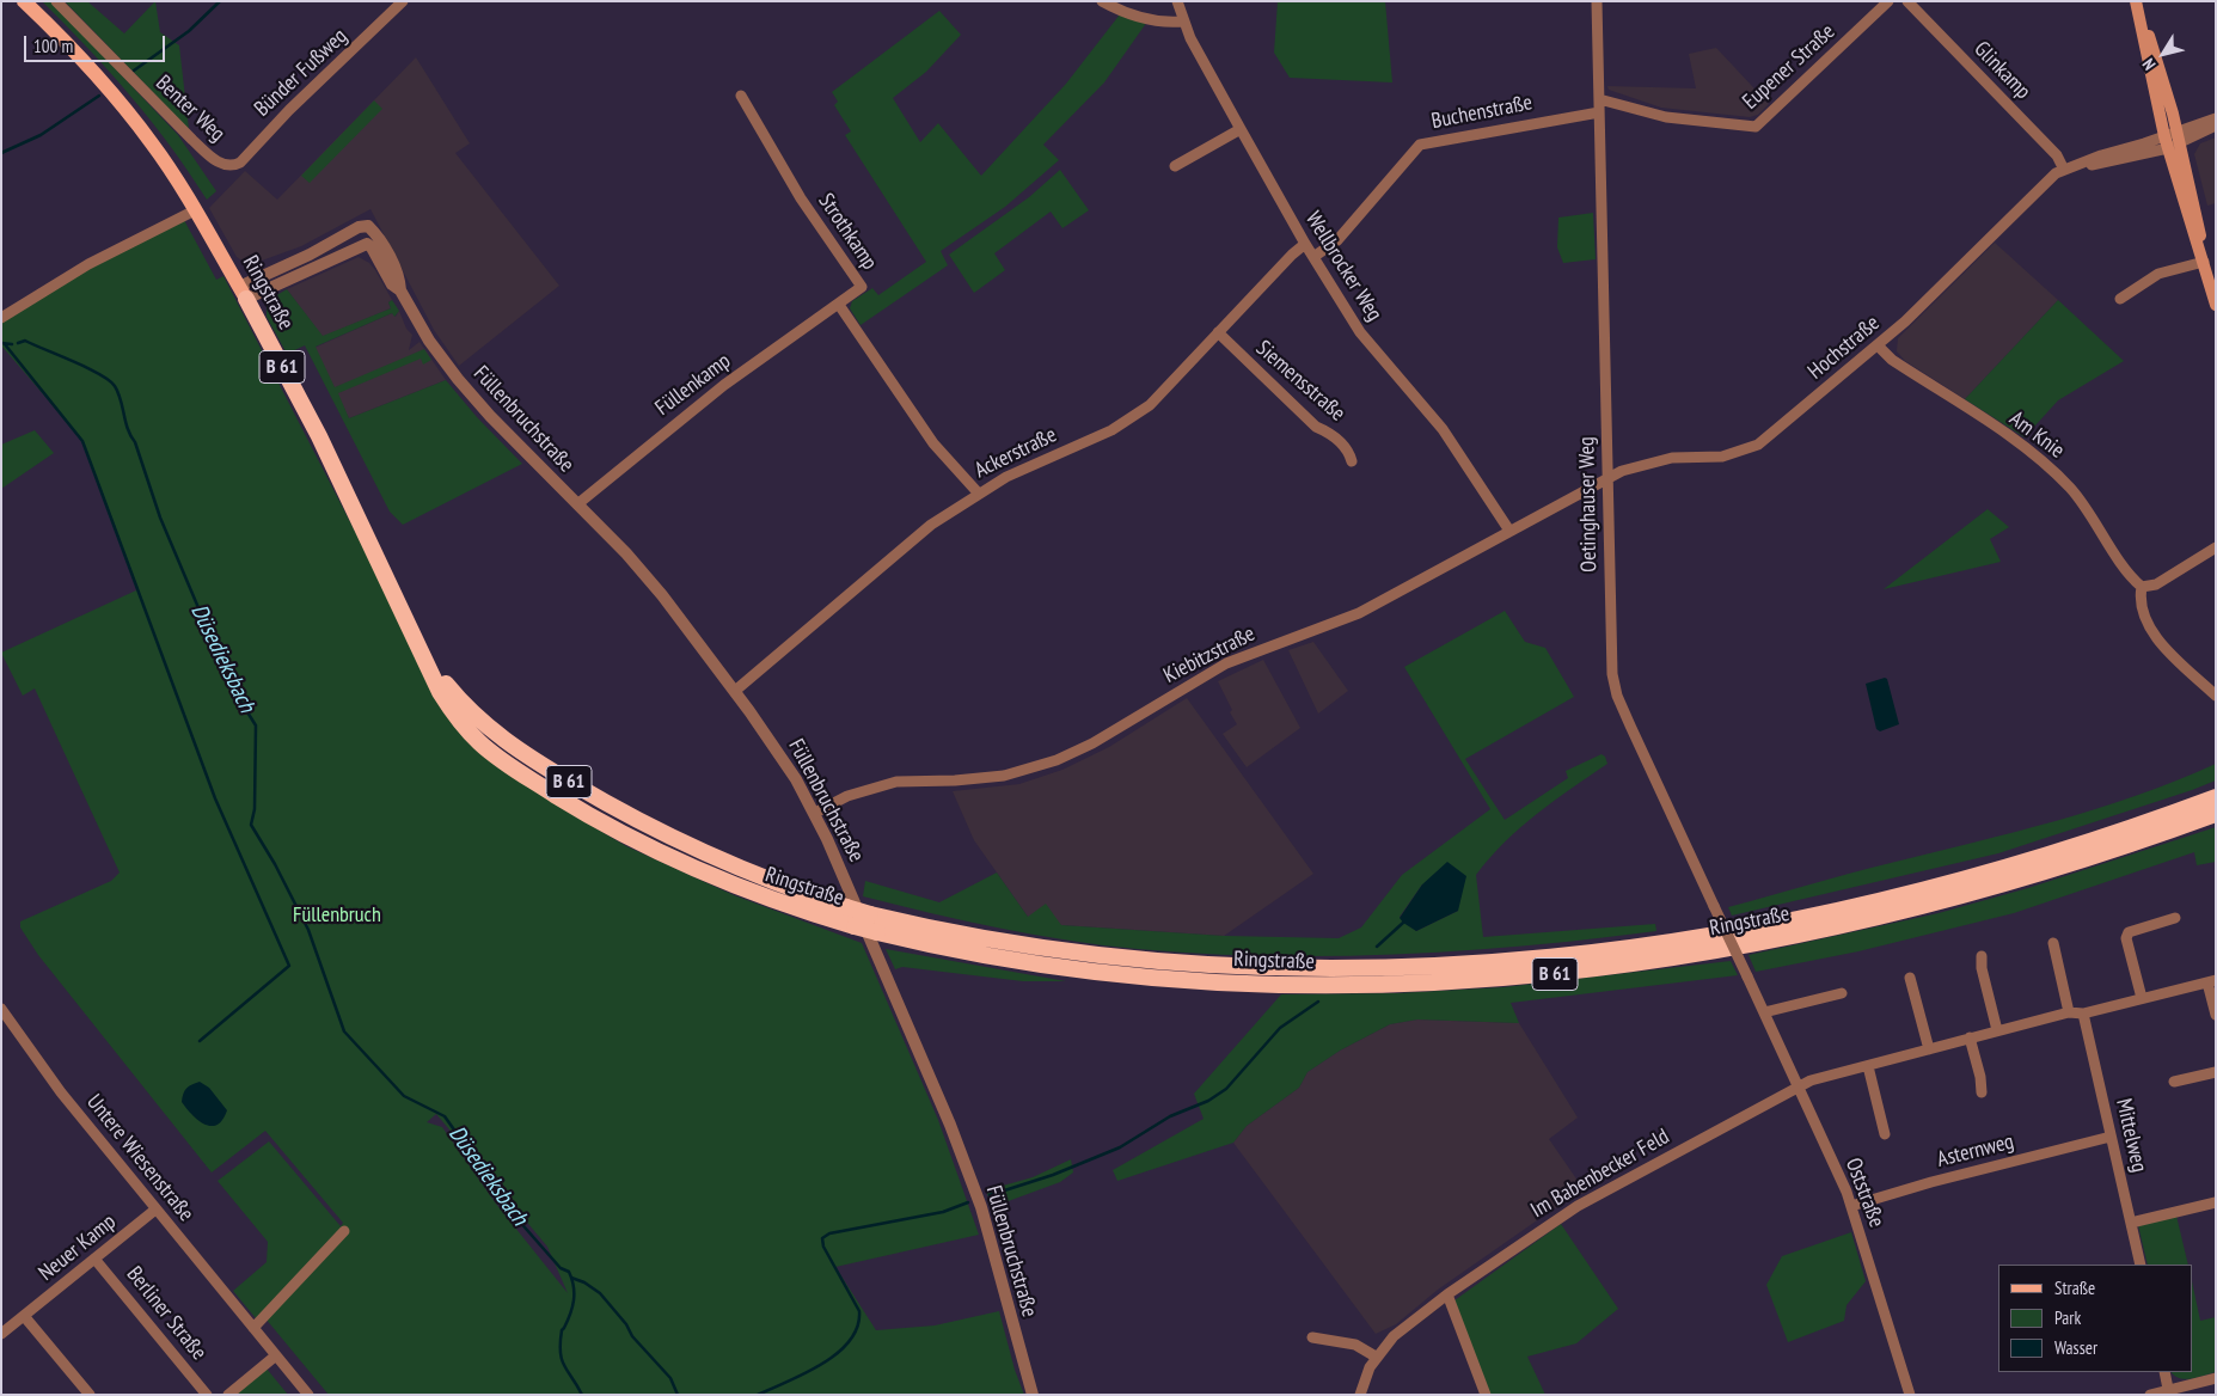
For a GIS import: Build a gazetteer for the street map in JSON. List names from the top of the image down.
{
  "streets": {
    "highway": ["Ringstraße", "B 61"],
    "street": [
      "Eupener Straße",
      "Glinkamp",
      "Bünder Fußweg",
      "Benter Weg",
      "Buchenstraße",
      "Strothkamp",
      "Wellbrocker Weg",
      "Hochstraße",
      "Siemensstraße",
      "Füllenkamp",
      "Füllenbruchstraße",
      "Am Knie",
      "Ackerstraße",
      "Oetinghauser Weg",
      "Kiebitzstraße",
      "Mittelweg",
      "Asternweg",
      "Untere Wiesenstraße",
      "Im Babenbecker Feld",
      "Oststraße",
      "Neuer Kamp",
      "Berliner Straße"
    ]
  },
  "crossings": [
    ["Eupener Straße", "Oetinghauser Weg"],
    ["Glinkamp", "Hochstraße"],
    ["Bünder Fußweg", "Benter Weg"],
    ["Buchenstraße", "Wellbrocker Weg"],
    ["Buchenstraße", "Oetinghauser Weg"],
    ["Strothkamp", "Füllenkamp"],
    ["Wellbrocker Weg", "Ackerstraße"],
    ["Wellbrocker Weg", "Kiebitzstraße"],
    ["Hochstraße", "Am Knie"],
    ["Hochstraße", "Oetinghauser Weg"],
    ["Hochstraße", "Kiebitzstraße"],
    ["Siemensstraße", "Ackerstraße"],
    ["Füllenkamp", "Füllenbruchstraße"],
    ["Füllenbruchstraße", "Ackerstraße"],
    ["Füllenbruchstraße", "Kiebitzstraße"],
    ["Oetinghauser Weg", "Kiebitzstraße"],
    ["Oetinghauser Weg", "Oststraße"],
    ["Mittelweg", "Asternweg"],
    ["Mittelweg", "Im Babenbecker Feld"],
    ["Asternweg", "Oststraße"],
    ["Untere Wiesenstraße", "Neuer Kamp"],
    ["Im Babenbecker Feld", "Oststraße"],
    ["Neuer Kamp", "Berliner Straße"]
  ],
  "water": ["Düsedieksbach"],
  "parks": ["Füllenbruch"],
  "legend": ["Straße", "Park", "Wasser"],
  "scale_bar": "100 m",
  "north": "bottom left"
}
